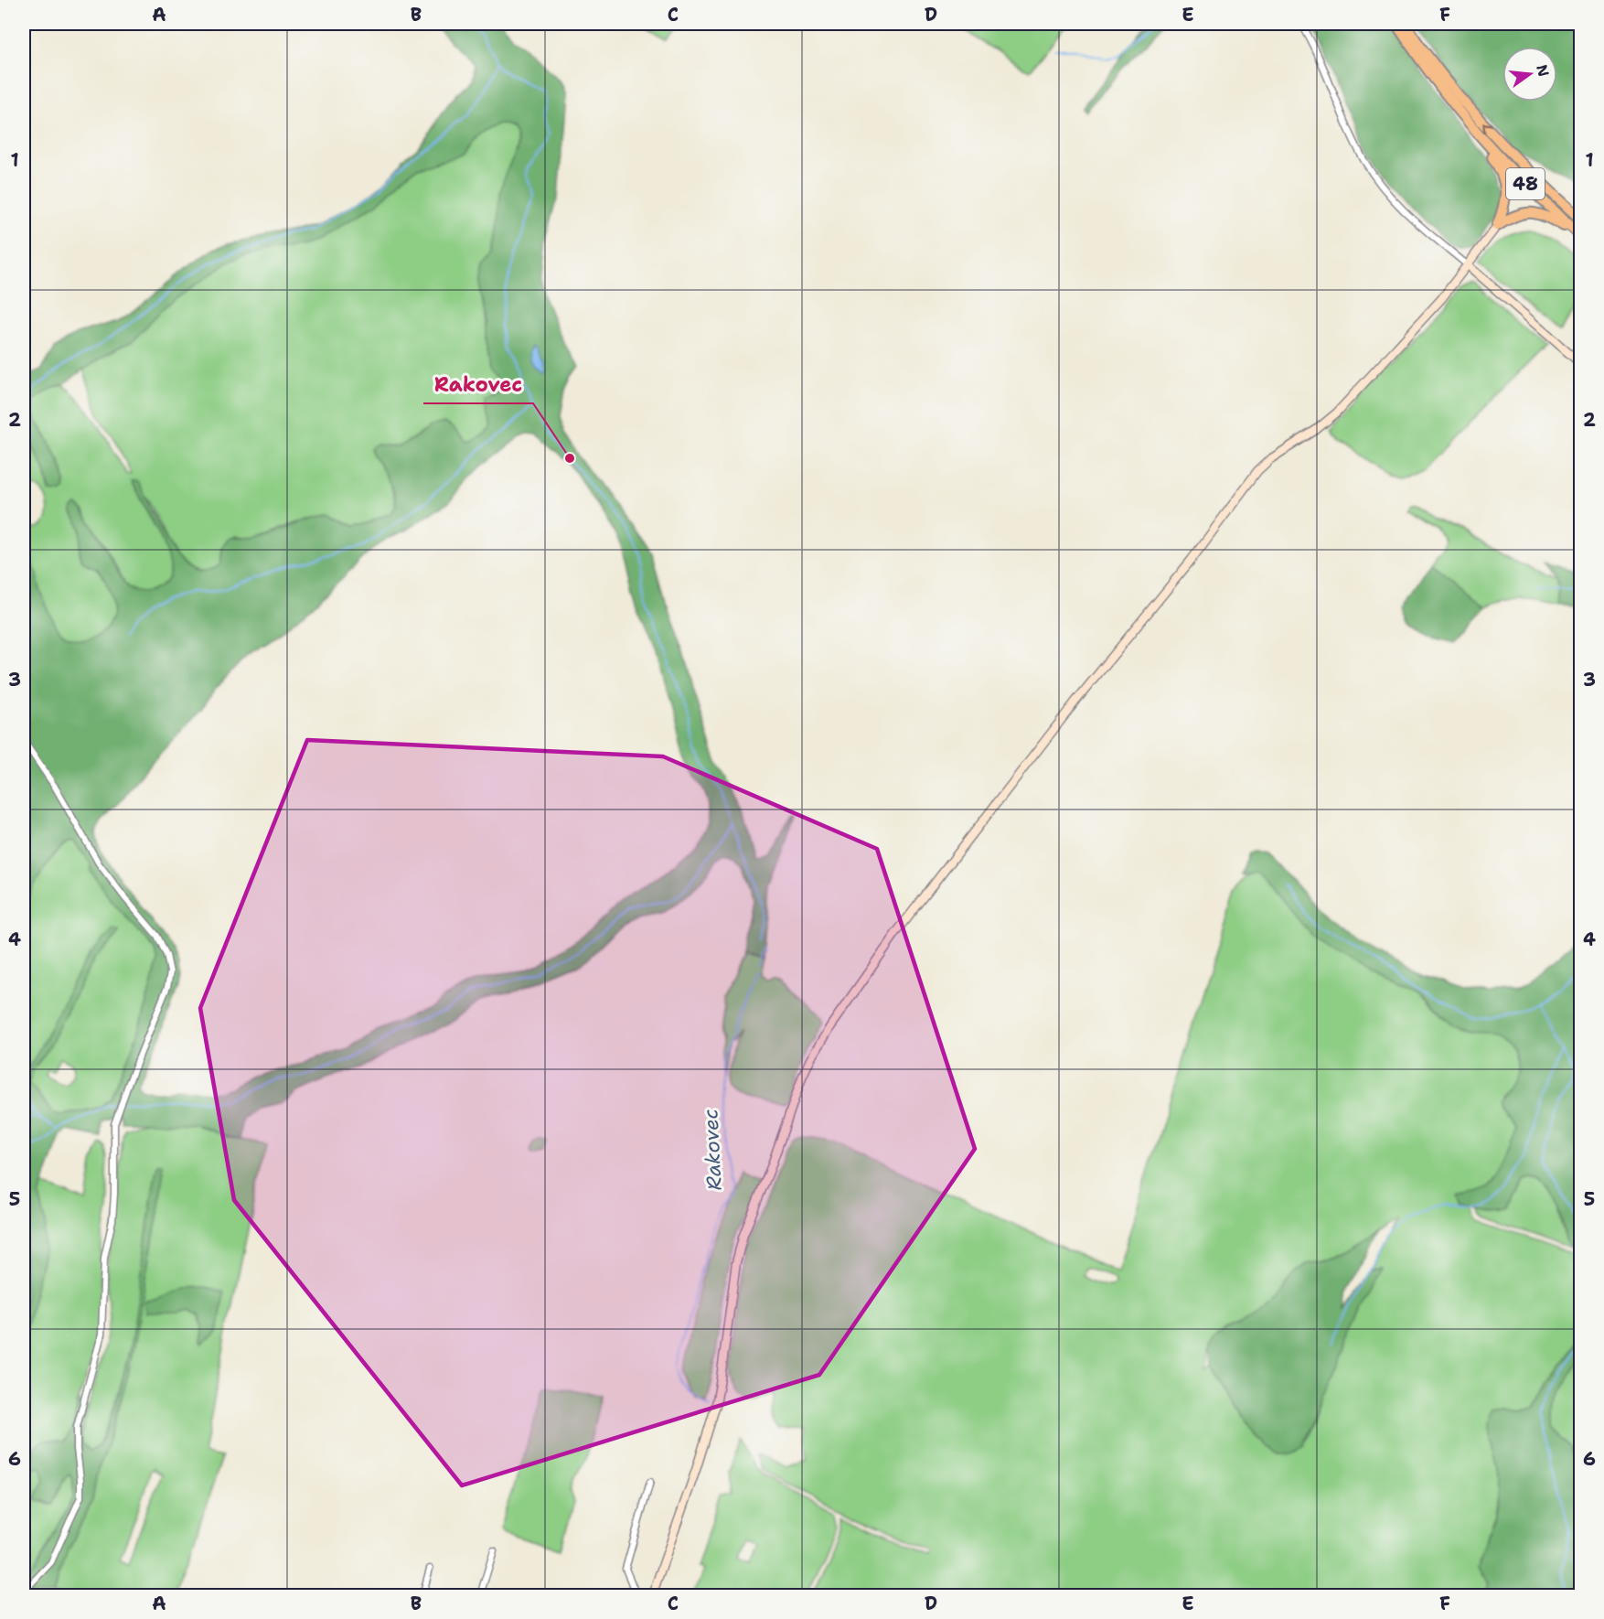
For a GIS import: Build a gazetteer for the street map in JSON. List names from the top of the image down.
{
  "streets": {
    "highway": ["48"]
  },
  "water": ["Rakovec"],
  "places": ["Rakovec"],
  "north": "right",
  "grid": {
    "columns": [
      "A",
      "B",
      "C",
      "D",
      "E",
      "F"
    ],
    "rows": [
      "1",
      "2",
      "3",
      "4",
      "5",
      "6"
    ]
  }
}
